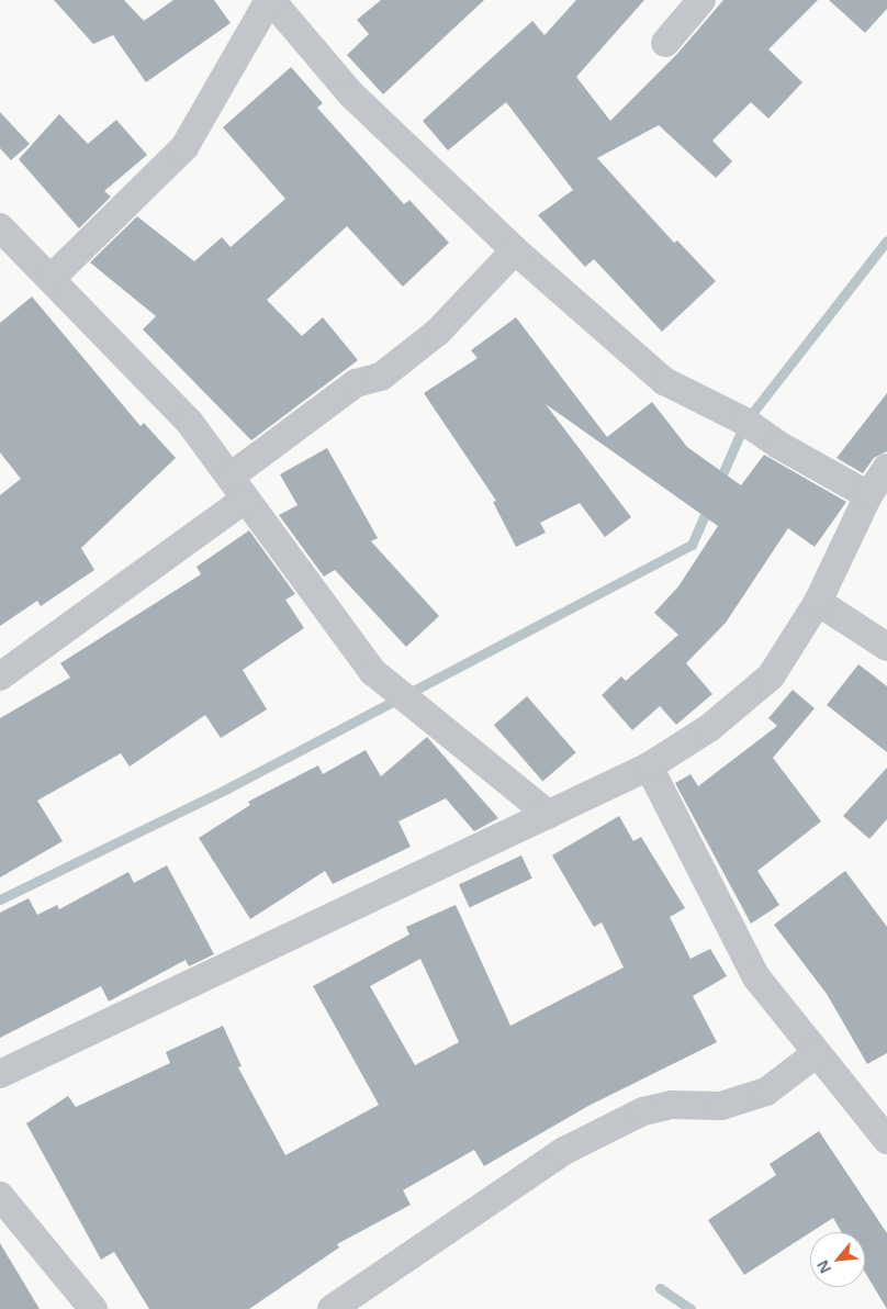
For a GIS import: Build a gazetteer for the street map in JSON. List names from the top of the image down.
{
  "north": "bottom left"
}
